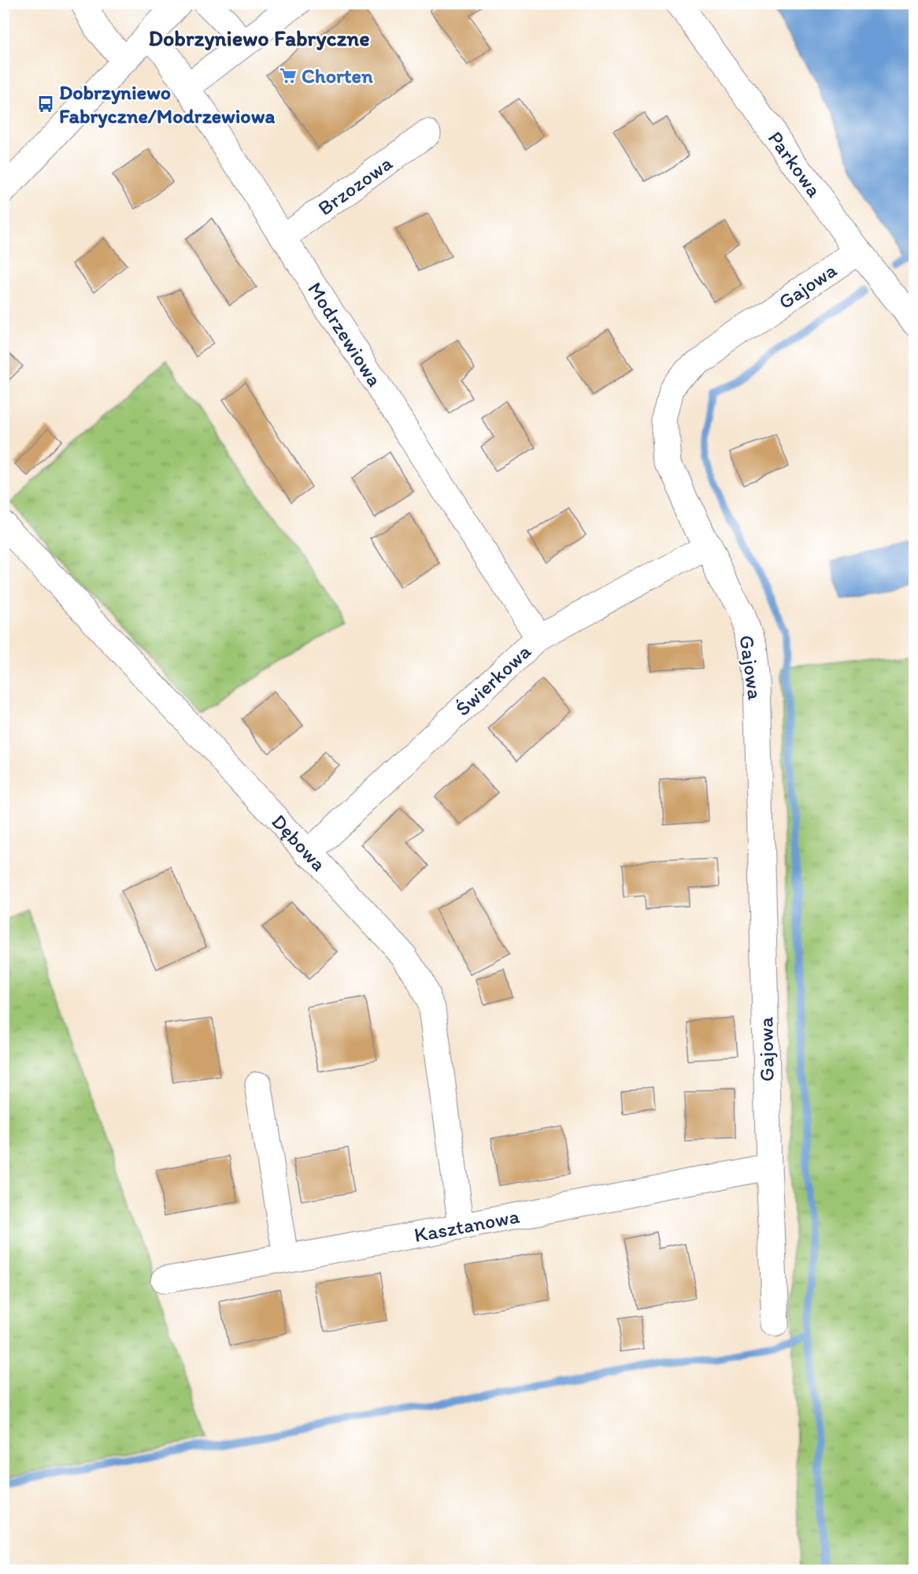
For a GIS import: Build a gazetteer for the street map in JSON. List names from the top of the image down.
{
  "streets": {
    "street": [
      "Parkowa",
      "Brzozowa",
      "Gajowa",
      "Modrzewiowa",
      "Świerkowa",
      "Dębowa",
      "Kasztanowa"
    ]
  },
  "crossings": [
    ["Parkowa", "Gajowa"],
    ["Brzozowa", "Modrzewiowa"],
    ["Gajowa", "Świerkowa"],
    ["Gajowa", "Kasztanowa"],
    ["Modrzewiowa", "Świerkowa"],
    ["Świerkowa", "Dębowa"],
    ["Dębowa", "Kasztanowa"]
  ],
  "districts": ["Dobrzyniewo Fabryczne"],
  "places": {
    "supermarket": ["Chorten"],
    "bus stop": ["Dobrzyniewo Fabryczne/Modrzewiowa"]
  }
}
